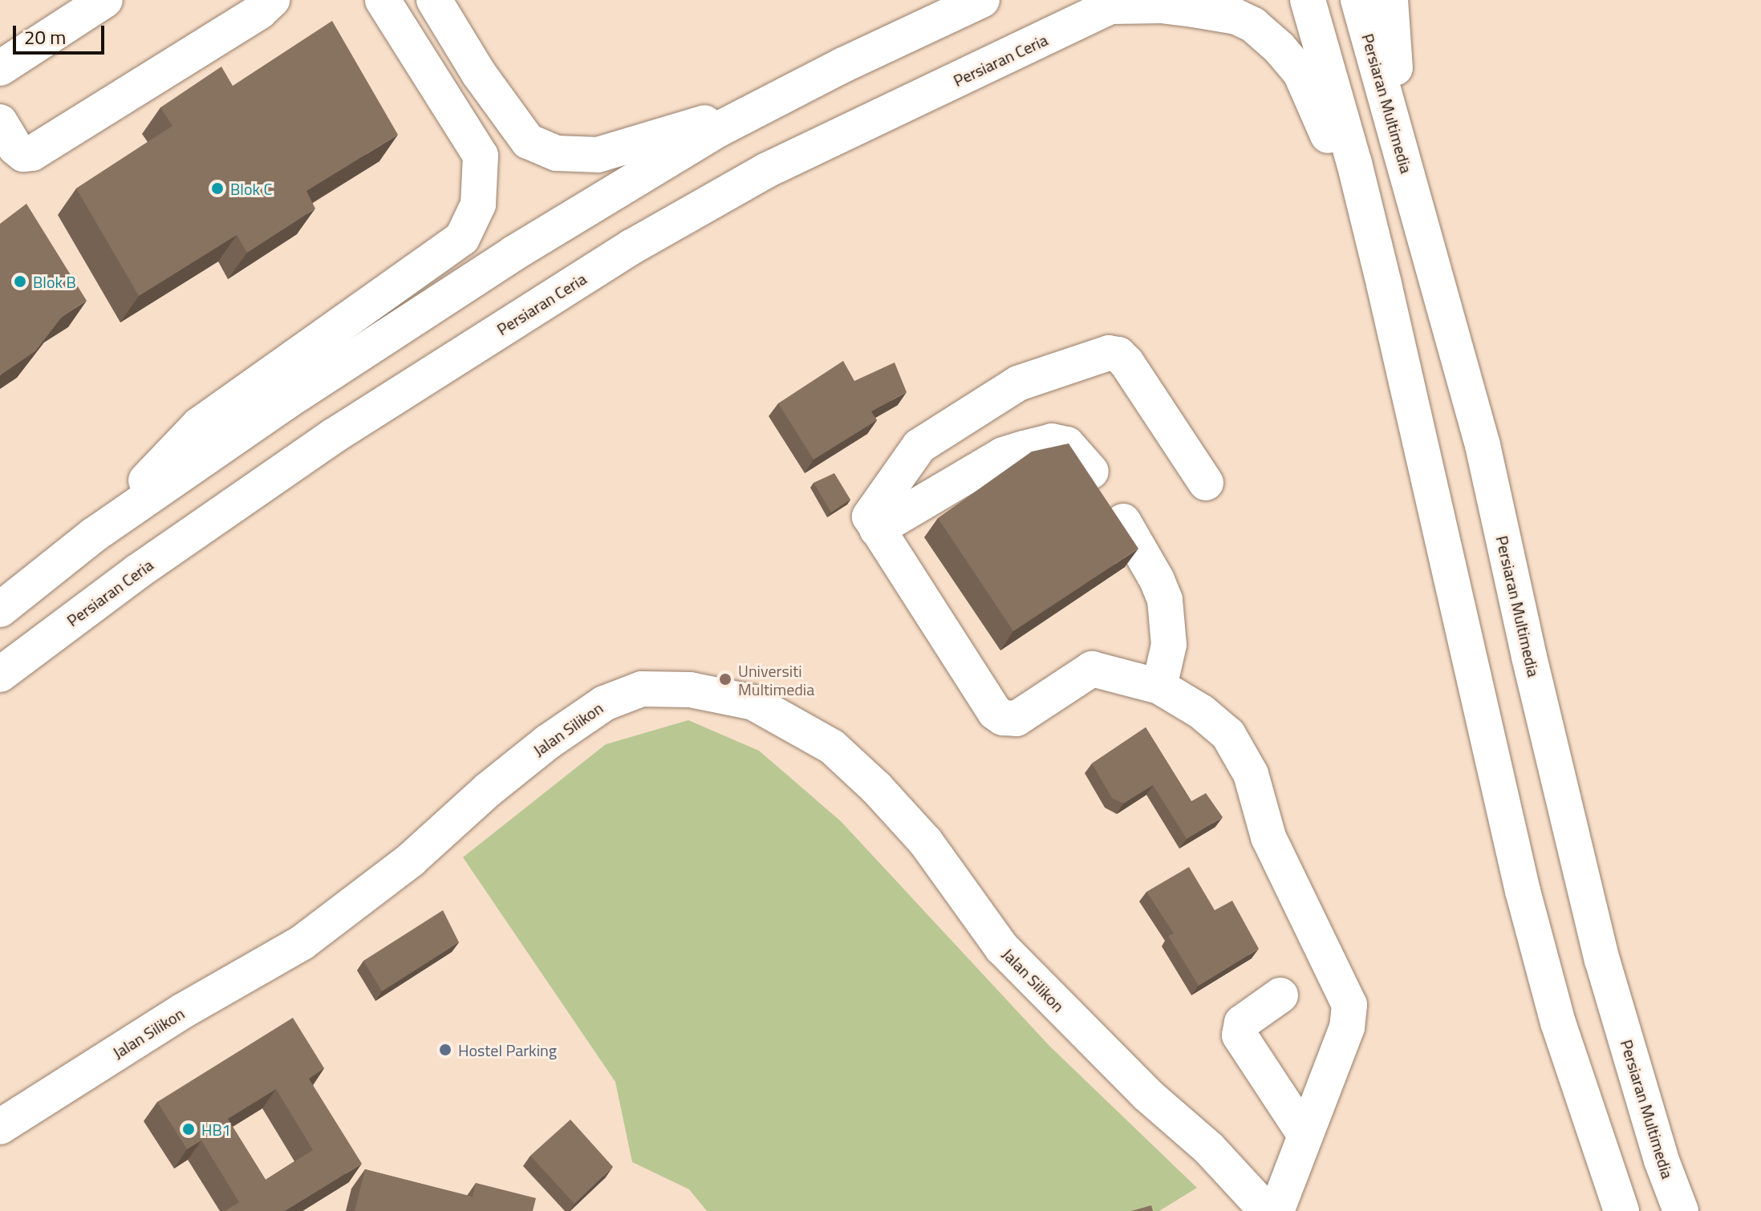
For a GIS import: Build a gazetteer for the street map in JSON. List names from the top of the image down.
{
  "streets": {
    "street": ["Persiaran Ceria", "Persiaran Multimedia", "Jalan Silikon"]
  },
  "places": [
    "Blok C",
    "Blok B",
    "Universiti Multimedia",
    "Hostel Parking",
    "HB1"
  ],
  "scale_bar": "20 m"
}
